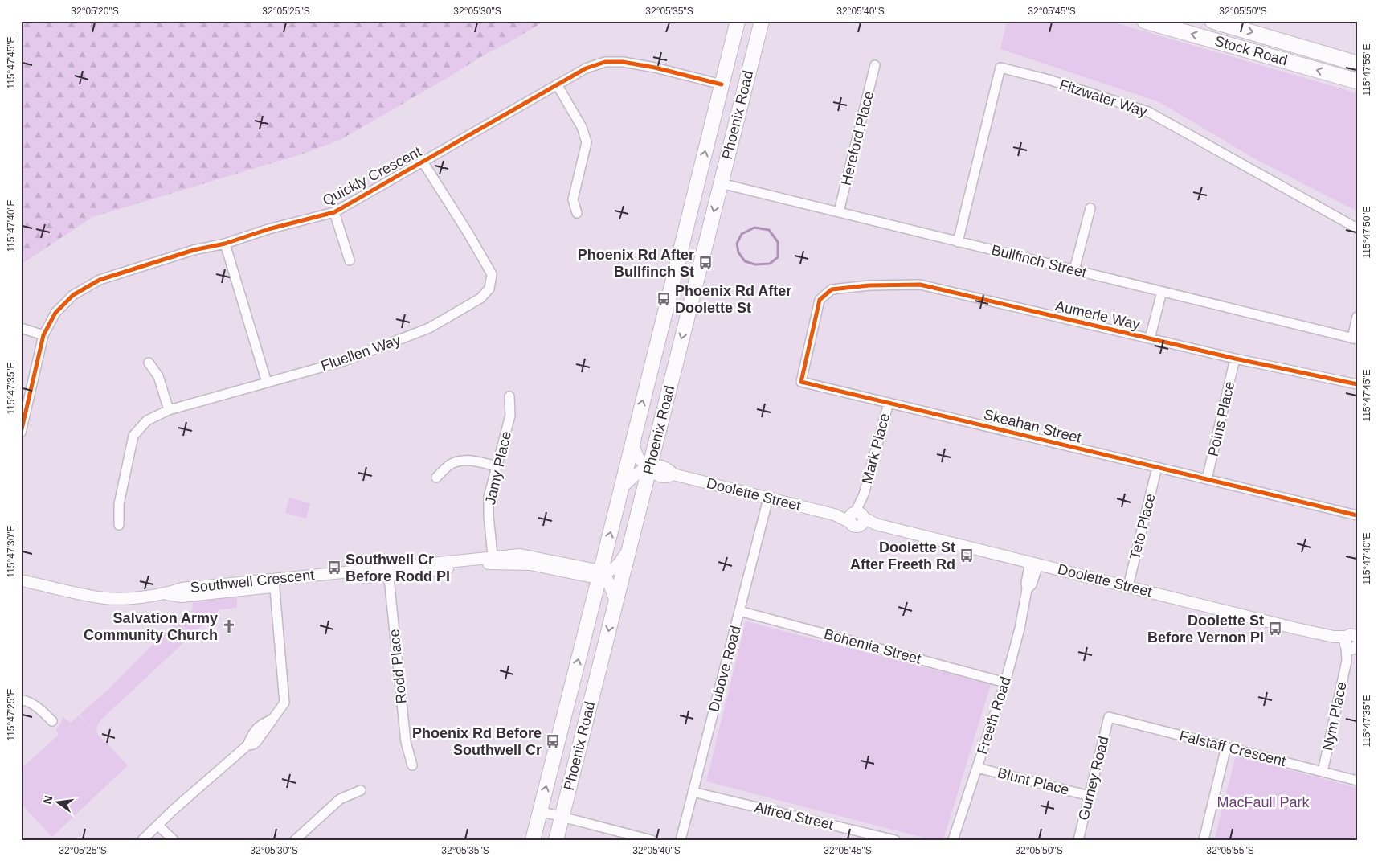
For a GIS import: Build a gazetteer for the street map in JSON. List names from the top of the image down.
{
  "streets": {
    "highway": ["Stock Road"],
    "main road": ["Phoenix Road"],
    "street": [
      "Fitzwater Way",
      "Hereford Place",
      "Quickly Crescent",
      "Bullfinch Street",
      "Aumerle Way",
      "Fluellen Way",
      "Poins Place",
      "Skeahan Street",
      "Mark Place",
      "Jamy Place",
      "Doolette Street",
      "Teto Place",
      "Southwell Crescent",
      "Bohemia Street",
      "Rodd Place",
      "Dubove Road",
      "Freeth Road",
      "Nym Place",
      "Falstaff Crescent",
      "Gurney Road",
      "Blunt Place",
      "Alfred Street"
    ]
  },
  "crossings": [
    ["Fitzwater Way", "Bullfinch Street"],
    ["Phoenix Road", "Quickly Crescent"],
    ["Phoenix Road", "Bullfinch Street"],
    ["Phoenix Road", "Doolette Street"],
    ["Phoenix Road", "Southwell Crescent"],
    ["Hereford Place", "Bullfinch Street"],
    ["Quickly Crescent", "Fluellen Way"],
    ["Aumerle Way", "Poins Place"],
    ["Aumerle Way", "Skeahan Street"],
    ["Poins Place", "Skeahan Street"],
    ["Skeahan Street", "Mark Place"],
    ["Skeahan Street", "Teto Place"],
    ["Mark Place", "Doolette Street"],
    ["Jamy Place", "Southwell Crescent"],
    ["Doolette Street", "Teto Place"],
    ["Doolette Street", "Dubove Road"],
    ["Doolette Street", "Freeth Road"],
    ["Doolette Street", "Nym Place"],
    ["Southwell Crescent", "Rodd Place"],
    ["Bohemia Street", "Dubove Road"],
    ["Bohemia Street", "Freeth Road"],
    ["Dubove Road", "Alfred Street"],
    ["Freeth Road", "Blunt Place"],
    ["Nym Place", "Falstaff Crescent"],
    ["Falstaff Crescent", "Gurney Road"],
    ["Gurney Road", "Blunt Place"]
  ],
  "parks": ["MacFaull Park"],
  "places": {
    "bus stop": [
      "Phoenix Rd After Bullfinch St",
      "Phoenix Rd After Doolette St",
      "Doolette St After Freeth Rd",
      "Southwell Cr Before Rodd Pl",
      "Doolette St Before Vernon Pl",
      "Phoenix Rd Before Southwell Cr"
    ],
    "church": ["Salvation Army Community Church"]
  },
  "north": "left",
  "coordinates": [
    "32°05'20\"S",
    "32°05'25\"S",
    "32°05'30\"S",
    "32°05'35\"S",
    "32°05'40\"S",
    "32°05'45\"S",
    "32°05'50\"S",
    "115°47'45\"E",
    "115°47'55\"E",
    "115°47'40\"E",
    "115°47'50\"E",
    "115°47'35\"E",
    "115°47'30\"E",
    "115°47'25\"E",
    "32°05'55\"S"
  ]
}
